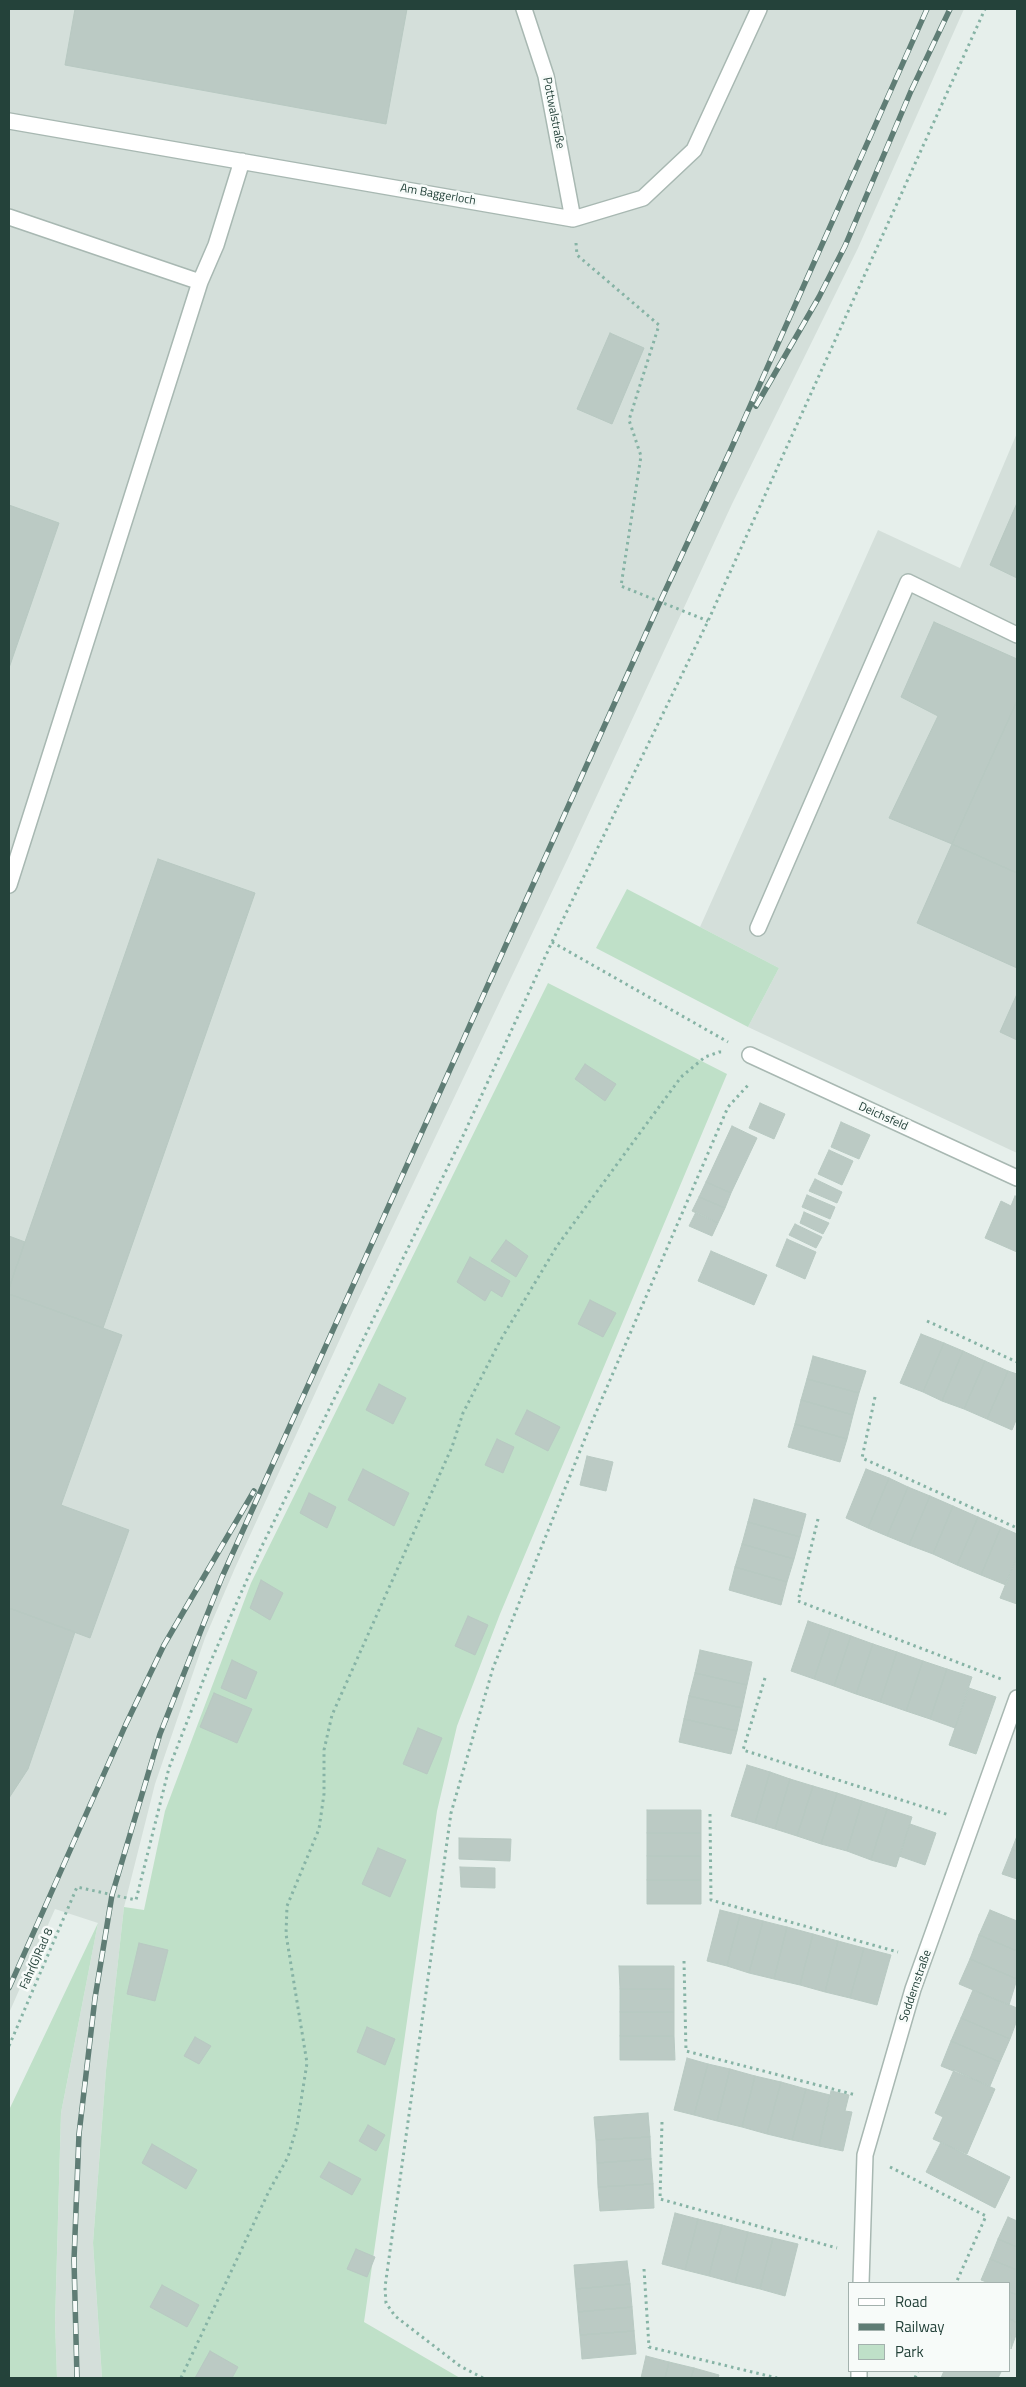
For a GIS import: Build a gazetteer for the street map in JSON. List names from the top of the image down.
{
  "streets": {
    "street": [
      "Pottwalstraße",
      "Am Baggerloch",
      "Deichsfeld",
      "Soddernstraße"
    ],
    "path": ["Fahr(G)Rad 8"]
  },
  "crossings": [
    ["Pottwalstraße", "Am Baggerloch"]
  ],
  "legend": ["Road", "Railway", "Park"]
}
